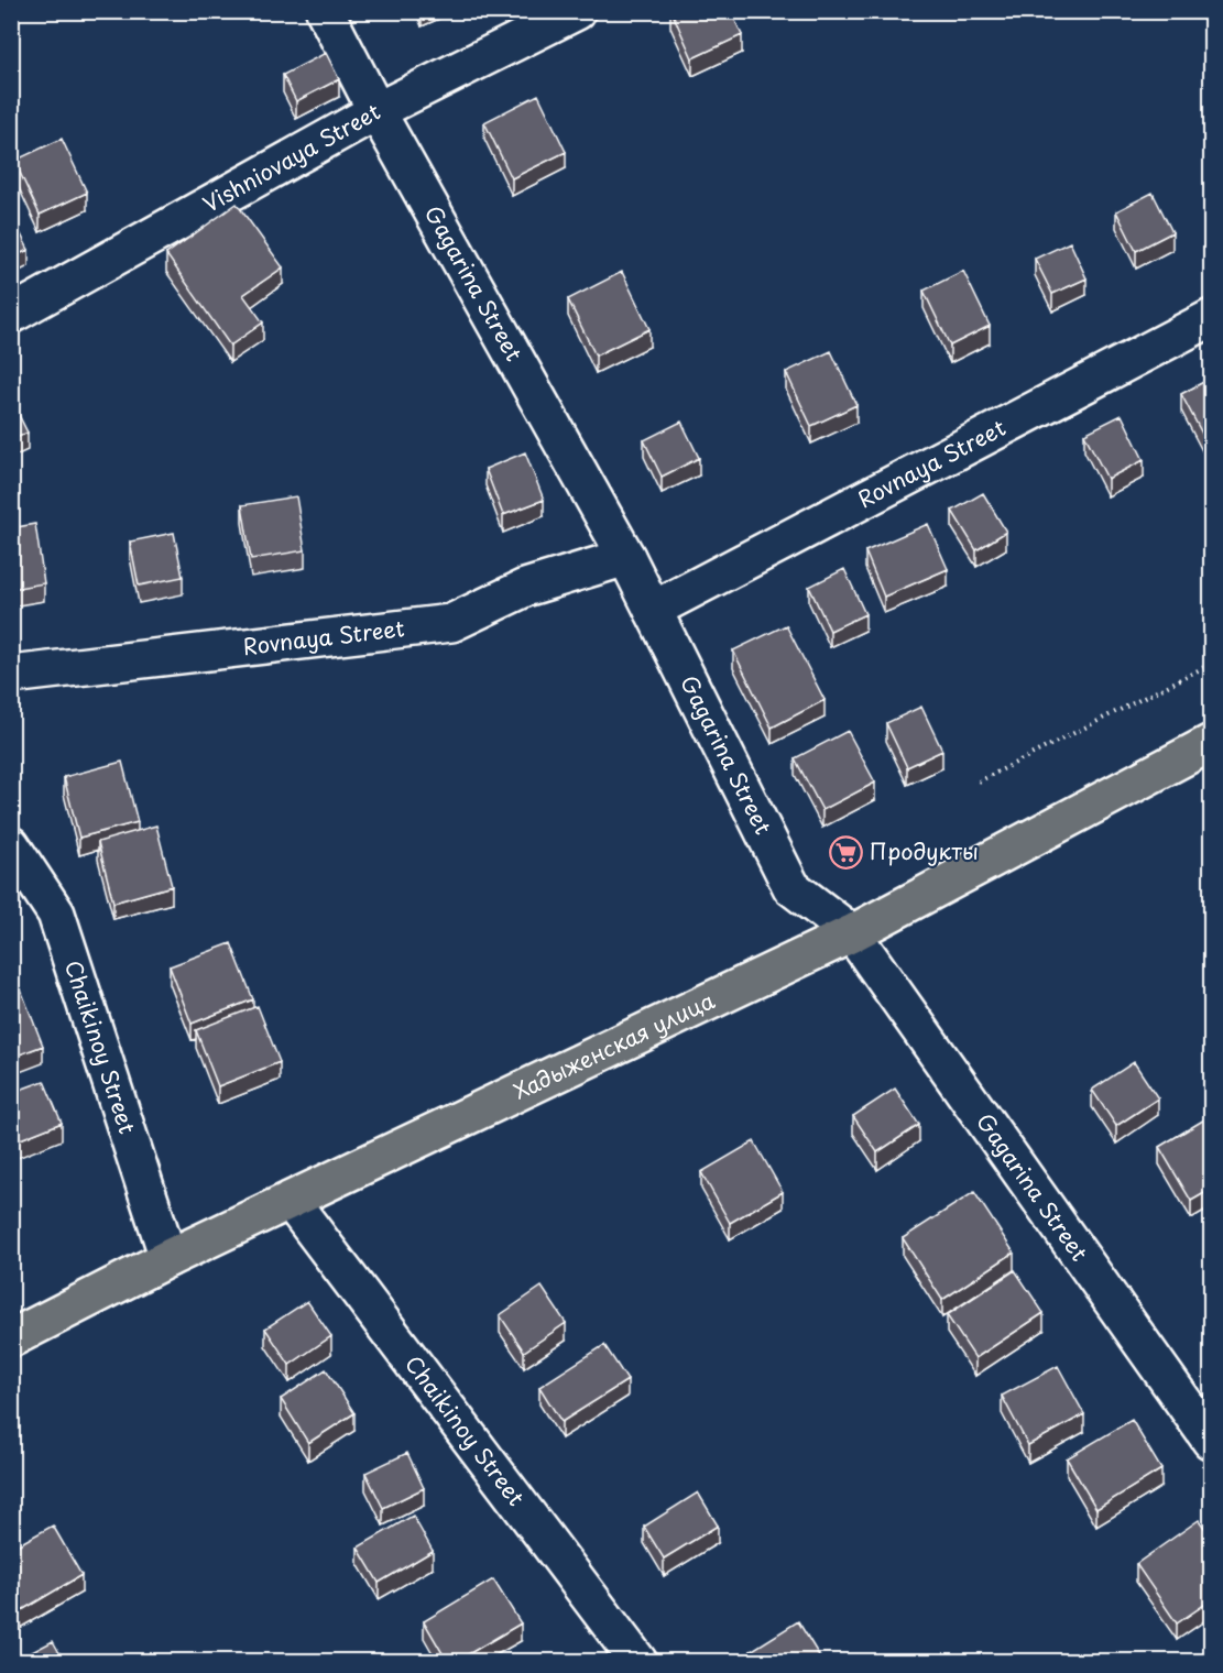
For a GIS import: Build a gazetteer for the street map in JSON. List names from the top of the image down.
{
  "streets": {
    "main road": ["Хадыженская улица"],
    "street": [
      "Vishniovaya Street",
      "Gagarina Street",
      "Rovnaya Street",
      "Chaikinoy Street"
    ]
  },
  "crossings": [
    ["Vishniovaya Street", "Gagarina Street"],
    ["Gagarina Street", "Rovnaya Street"],
    ["Gagarina Street", "Хадыженская улица"],
    ["Хадыженская улица", "Chaikinoy Street"]
  ],
  "places": {
    "supermarket": ["Продукты"]
  }
}
